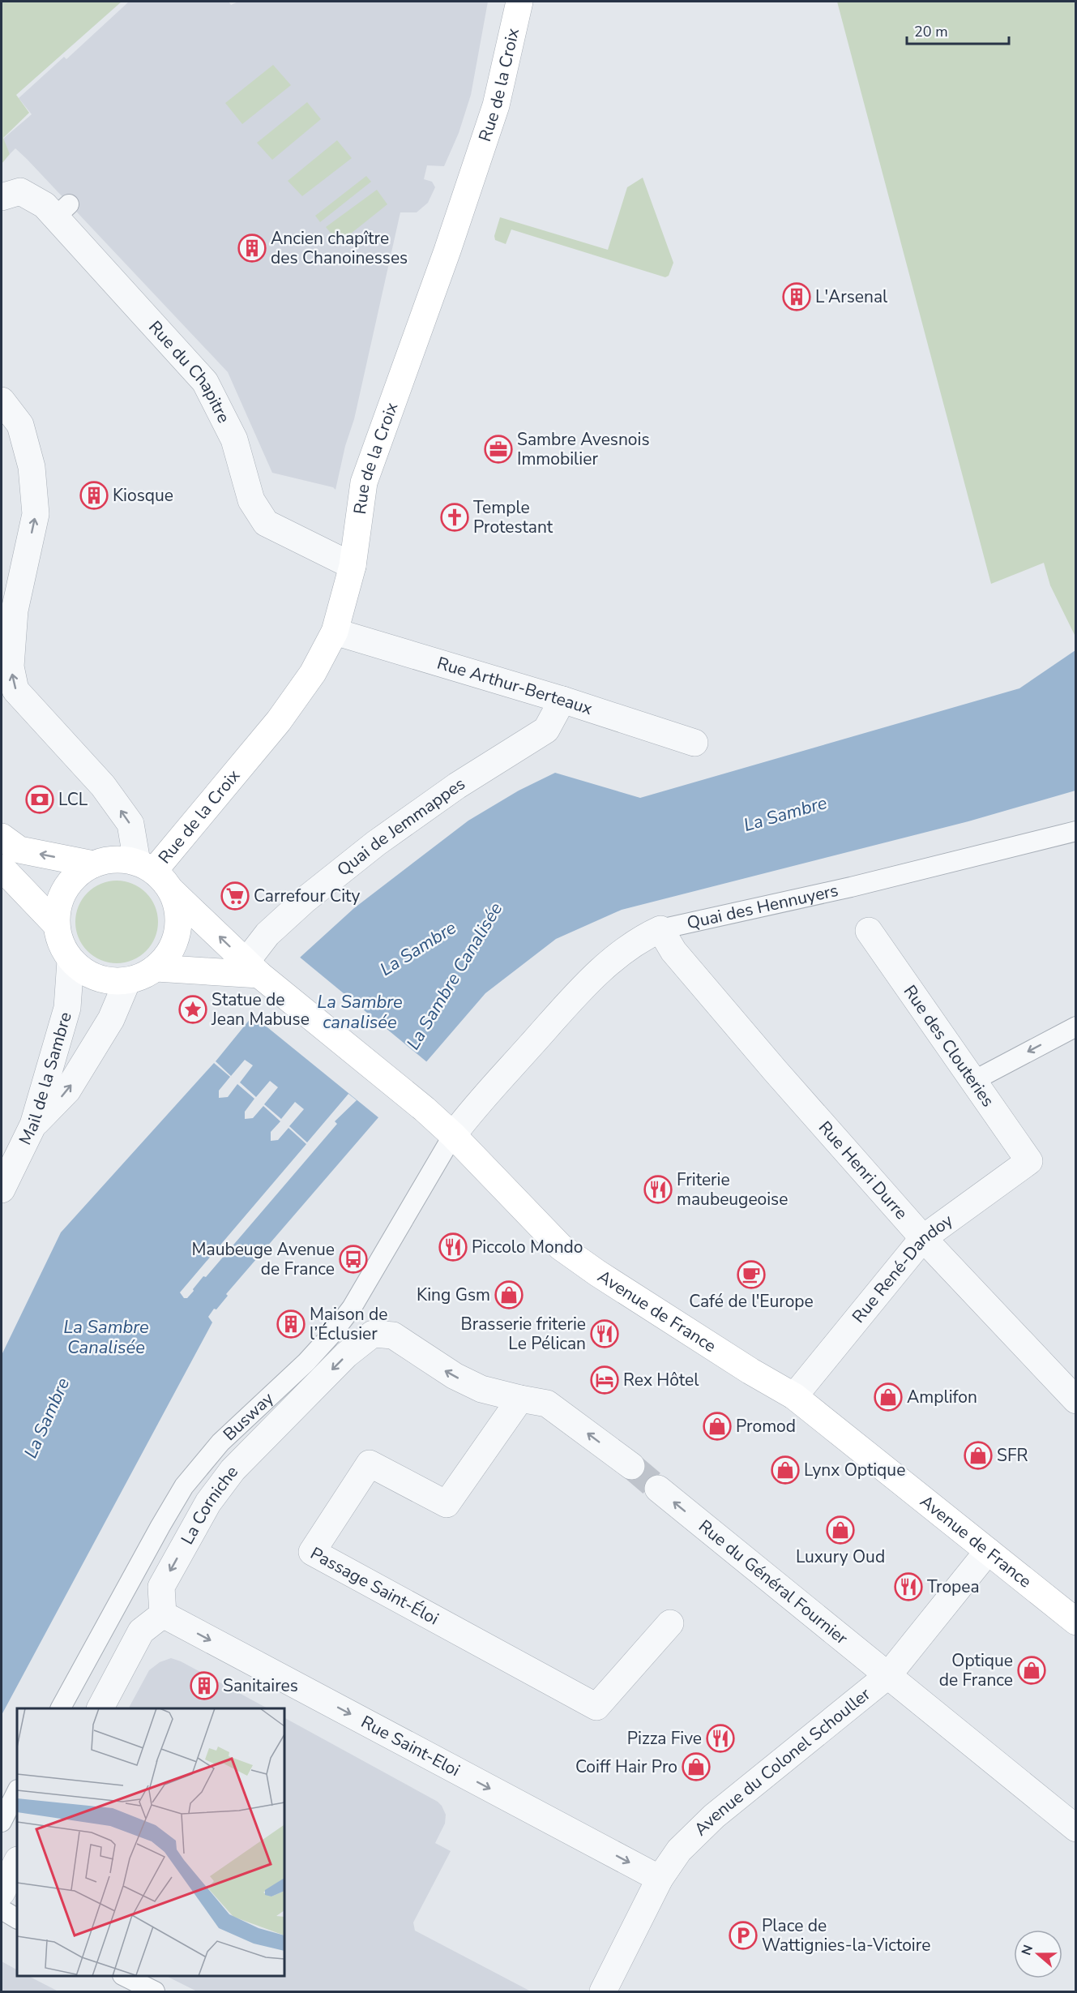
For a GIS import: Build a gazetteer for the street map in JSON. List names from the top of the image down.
{
  "streets": {
    "main road": ["Rue de la Croix", "Avenue de France"],
    "street": [
      "Rue du Chapitre",
      "Rue Arthur-Berteaux",
      "Quai de Jemmappes",
      "Quai des Hennuyers",
      "Rue des Clouteries",
      "Mail de la Sambre",
      "Rue Henri Durre",
      "Rue René-Dandoy",
      "La Corniche",
      "Rue du Général Fournier",
      "Passage Saint-Éloi",
      "Rue Saint-Eloi",
      "Avenue du Colonel Schouller"
    ],
    "lane": ["Busway"]
  },
  "crossings": [
    ["Rue de la Croix", "Rue du Chapitre"],
    ["Rue de la Croix", "Rue Arthur-Berteaux"],
    ["Rue de la Croix", "Mail de la Sambre"],
    ["Rue de la Croix", "Avenue de France"],
    ["Rue Arthur-Berteaux", "Quai de Jemmappes"],
    ["Quai de Jemmappes", "Avenue de France"],
    ["Quai des Hennuyers", "Rue Henri Durre"],
    ["Quai des Hennuyers", "Avenue de France"],
    ["Quai des Hennuyers", "Busway"],
    ["Rue des Clouteries", "Rue René-Dandoy"],
    ["Mail de la Sambre", "Avenue de France"],
    ["Rue Henri Durre", "Rue René-Dandoy"],
    ["Rue René-Dandoy", "Avenue de France"],
    ["Avenue de France", "Busway"],
    ["Avenue de France", "Avenue du Colonel Schouller"],
    ["La Corniche", "Passage Saint-Éloi"],
    ["La Corniche", "Rue Saint-Eloi"],
    ["Rue du Général Fournier", "Avenue du Colonel Schouller"],
    ["Rue Saint-Eloi", "Avenue du Colonel Schouller"]
  ],
  "one_way": ["Rue du Général Fournier", "Rue Saint-Eloi"],
  "water": ["La Sambre", "La Sambre Canalisée", "La Sambre canalisée"],
  "places": {
    "building": [
      "Ancien chapître des Chanoinesses",
      "L'Arsenal",
      "Kiosque",
      "Maison de l’Éclusier",
      "Sanitaires"
    ],
    "office": ["Sambre Avesnois Immobilier"],
    "church": ["Temple Protestant"],
    "bank": ["LCL"],
    "supermarket": ["Carrefour City"],
    "place": ["Statue de Jean Mabuse"],
    "restaurant": [
      "Friterie maubeugeoise",
      "Piccolo Mondo",
      "Brasserie friterie Le Pélican",
      "Tropea",
      "Pizza Five"
    ],
    "bus stop": ["Maubeuge Avenue de France"],
    "cafe": ["Café de l'Europe"],
    "shop": [
      "King Gsm",
      "Amplifon",
      "Promod",
      "SFR",
      "Lynx Optique",
      "Luxury Oud",
      "Optique de France",
      "Coiff Hair Pro"
    ],
    "hotel": ["Rex Hôtel"],
    "parking": ["Place de Wattignies-la-Victoire"]
  },
  "scale_bar": "20 m",
  "north": "left"
}
